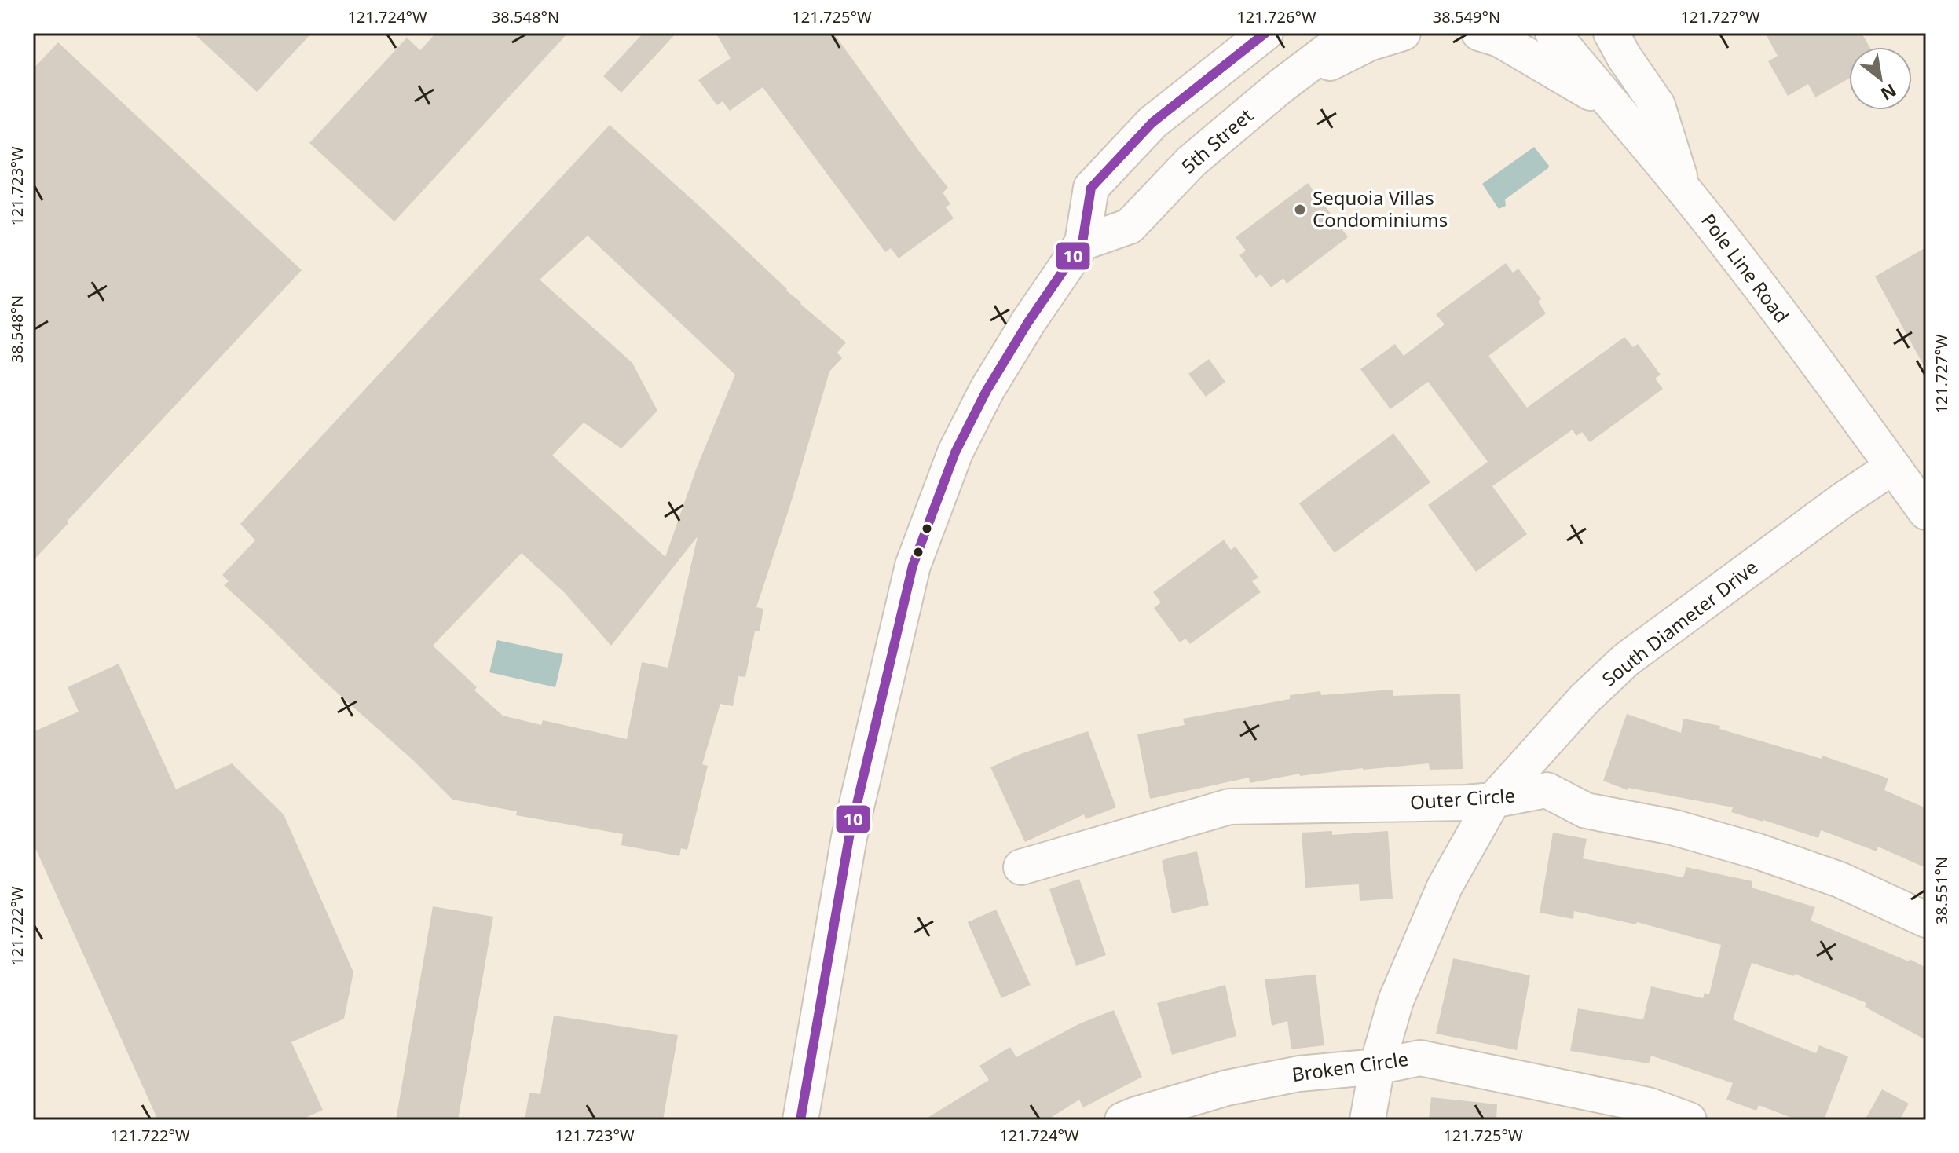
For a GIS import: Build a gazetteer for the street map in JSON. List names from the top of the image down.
{
  "streets": {
    "main road": [
      "5th Street",
      "Pole Line Road",
      "South Diameter Drive",
      "Outer Circle",
      "Broken Circle"
    ]
  },
  "crossings": [
    ["Pole Line Road", "South Diameter Drive"],
    ["South Diameter Drive", "Outer Circle"],
    ["South Diameter Drive", "Broken Circle"]
  ],
  "places": ["Sequoia Villas Condominiums"],
  "lines": ["transit line 10"],
  "north": "bottom right",
  "coordinates": [
    "121.724°W",
    "38.548°N",
    "121.725°W",
    "121.726°W",
    "38.549°N",
    "121.727°W",
    "121.723°W",
    "38.551°N",
    "121.722°W"
  ]
}
